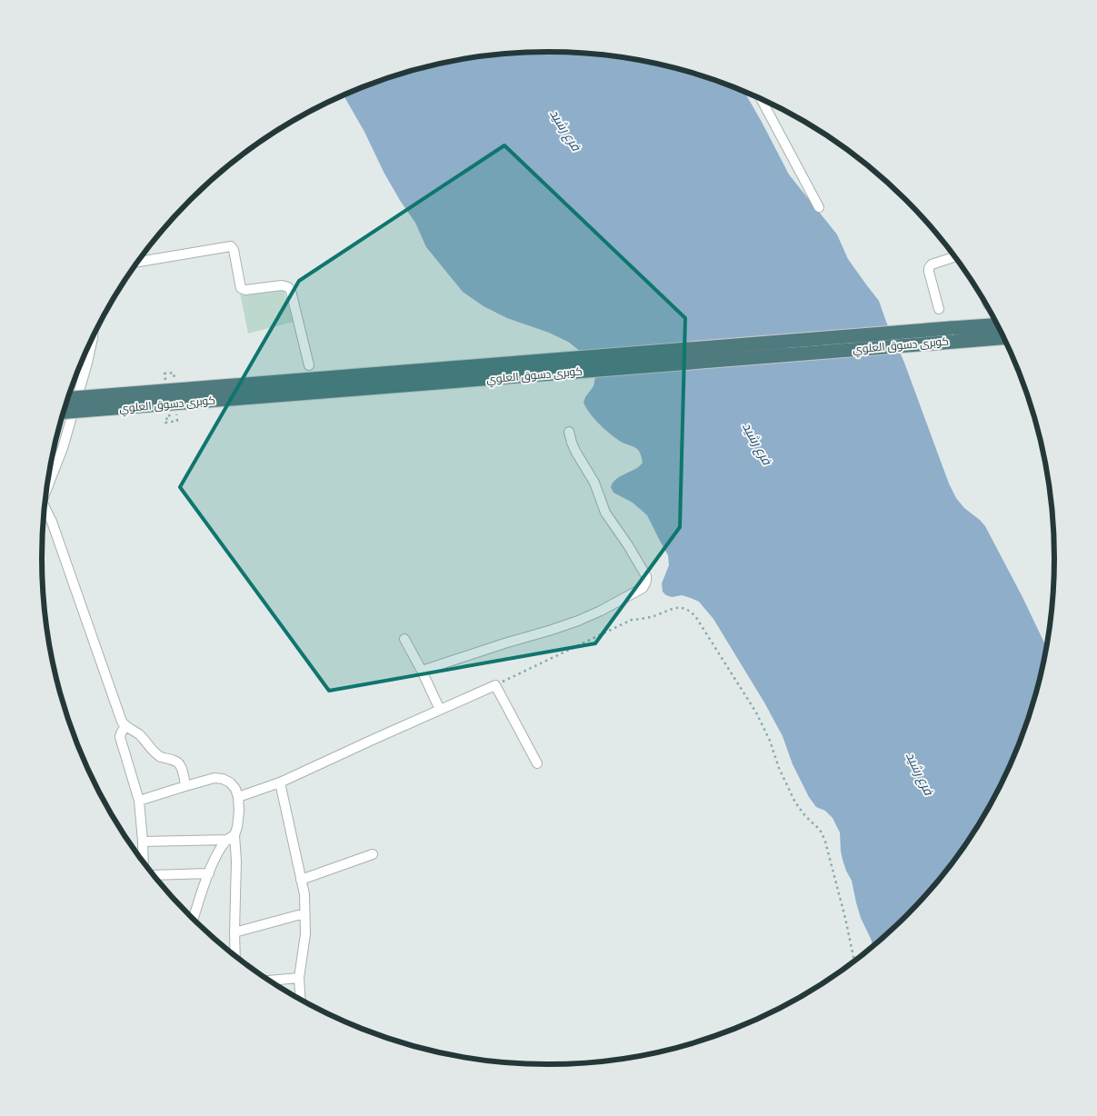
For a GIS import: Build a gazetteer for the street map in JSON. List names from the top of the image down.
{
  "streets": {
    "highway": ["كوبرى دسوق العلوي"]
  },
  "water": ["فرع رشيد"]
}
